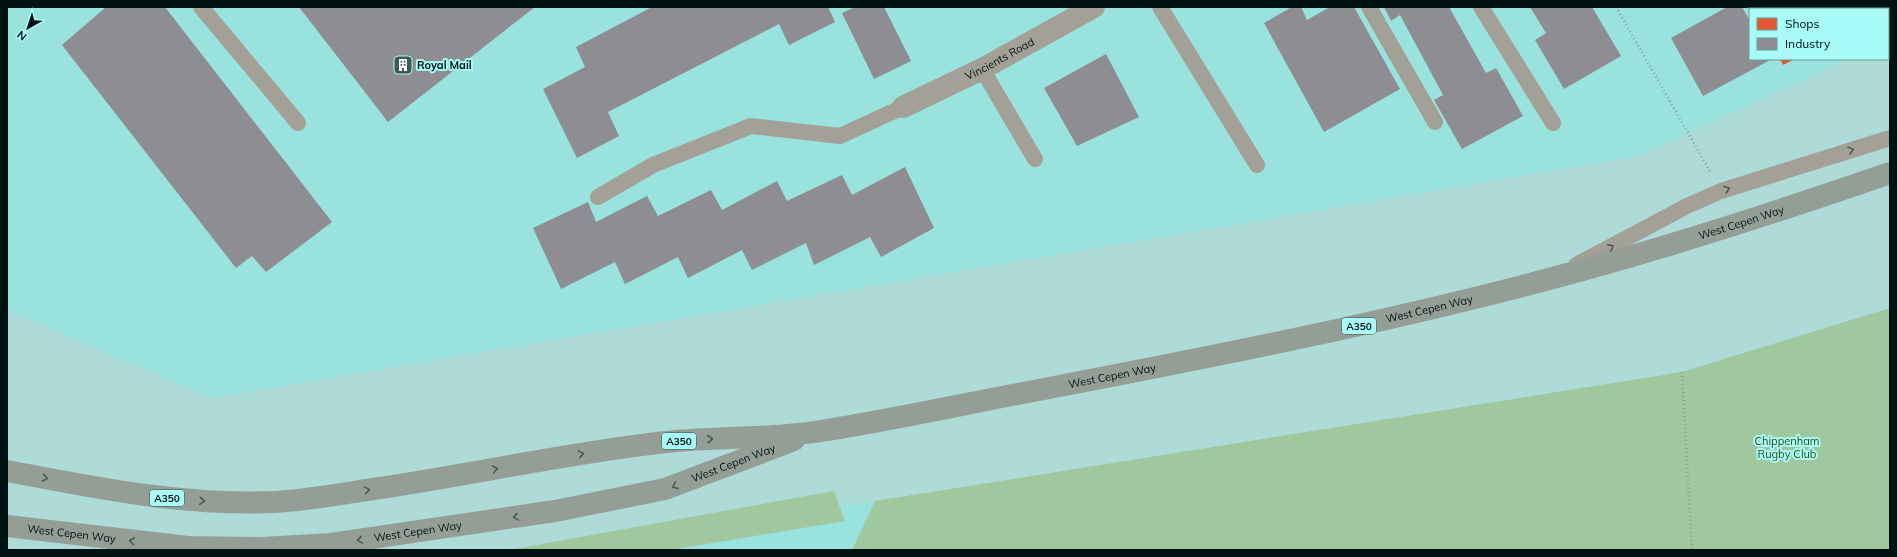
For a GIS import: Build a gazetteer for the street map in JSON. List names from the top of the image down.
{
  "streets": {
    "highway": ["West Cepen Way", "A350"],
    "street": ["Vincients Road"]
  },
  "parks": ["Chippenham Rugby Club"],
  "places": {
    "building": ["Royal Mail"]
  },
  "legend": ["Shops", "Industry"],
  "north": "bottom left"
}
